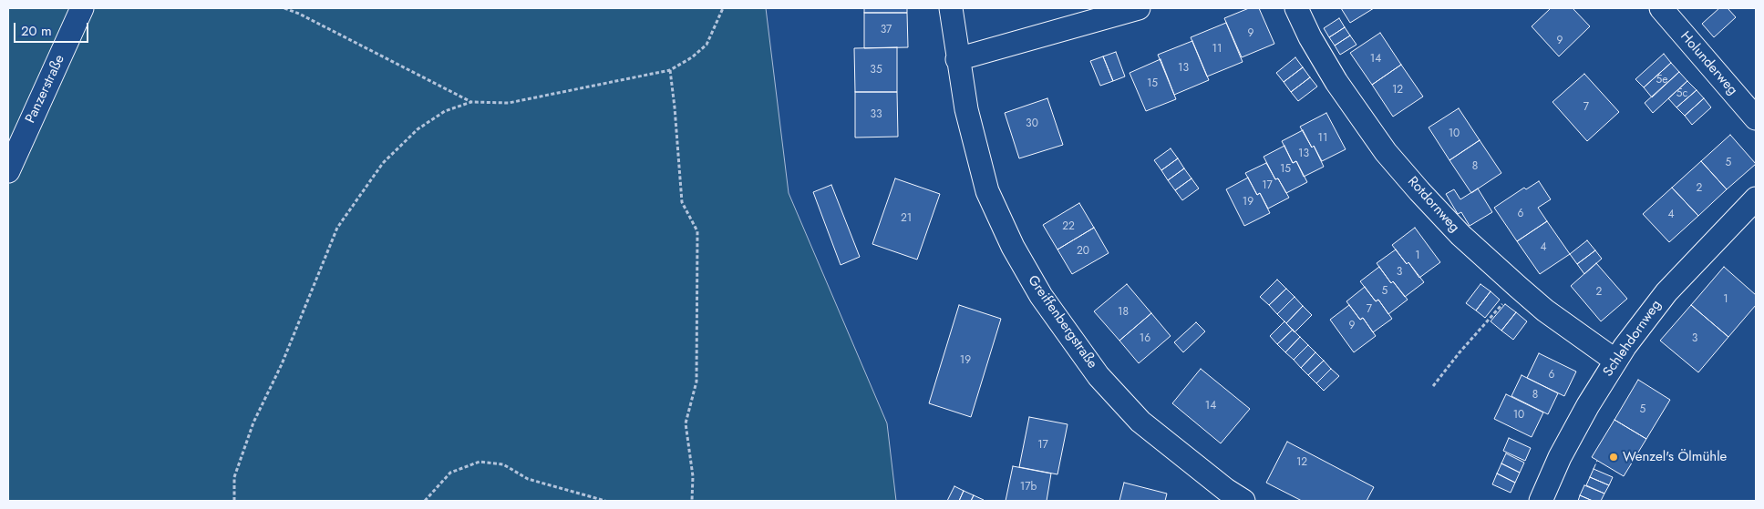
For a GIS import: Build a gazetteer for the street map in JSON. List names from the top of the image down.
{
  "streets": {
    "street": [
      "Holunderweg",
      "Panzerstraße",
      "Rotdornweg",
      "Greiffenbergstraße",
      "Schlehdornweg"
    ]
  },
  "crossings": [
    ["Rotdornweg", "Schlehdornweg"]
  ],
  "places": ["Wenzel's Ölmühle"],
  "house_numbers": [
    "37",
    "9",
    "9",
    "11",
    "14",
    "13",
    "35",
    "5e",
    "15",
    "12",
    "5c",
    "7",
    "33",
    "30",
    "10",
    "11",
    "13",
    "5",
    "8",
    "15",
    "17",
    "2",
    "19",
    "6",
    "4",
    "21",
    "22",
    "4",
    "20",
    "1",
    "3",
    "5",
    "2",
    "1",
    "7",
    "18",
    "9",
    "16",
    "3",
    "19",
    "6",
    "8",
    "14",
    "5",
    "10",
    "17",
    "12",
    "17b"
  ],
  "scale_bar": "20 m"
}
